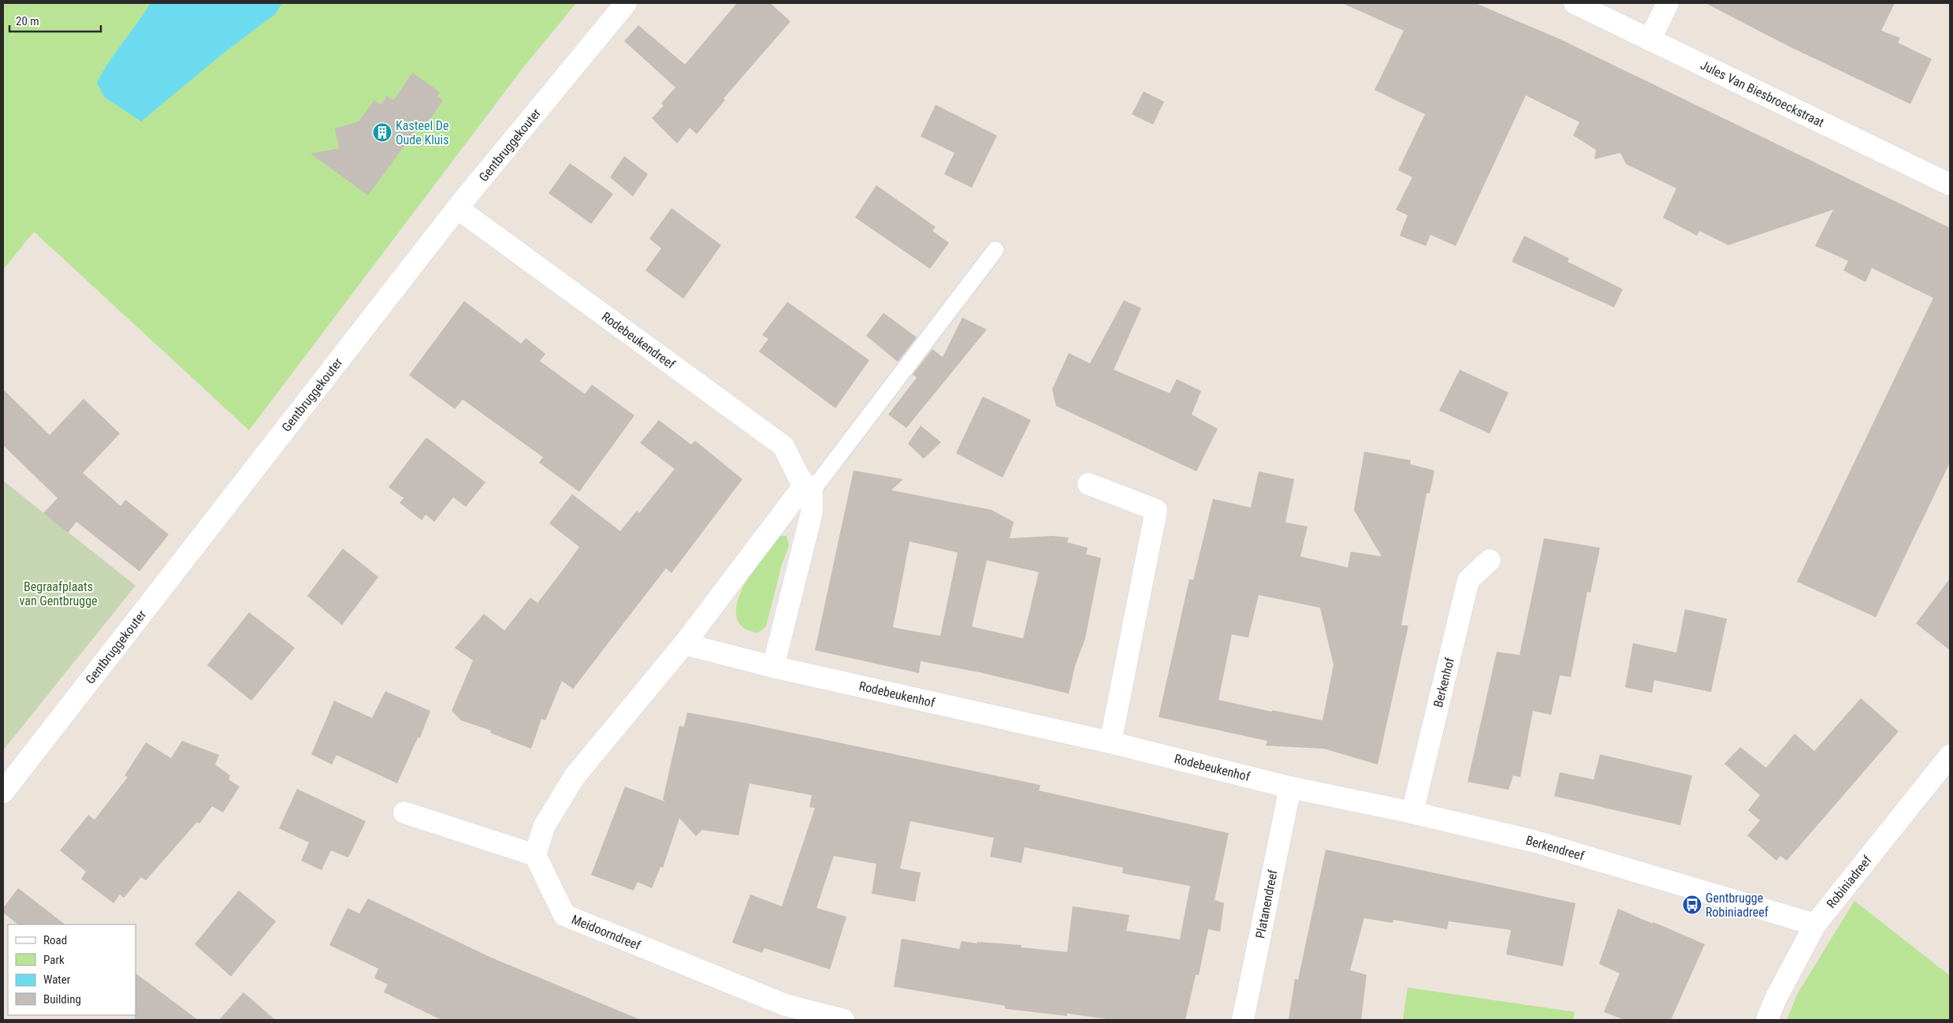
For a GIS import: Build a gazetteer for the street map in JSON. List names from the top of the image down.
{
  "streets": {
    "street": [
      "Jules Van Biesbroeckstraat",
      "Gentbruggekouter",
      "Rodebeukendreef",
      "Berkenhof",
      "Rodebeukenhof",
      "Berkendreef",
      "Robiniadreef",
      "Platanendreef",
      "Meidoorndreef"
    ]
  },
  "crossings": [
    ["Gentbruggekouter", "Rodebeukendreef"],
    ["Berkenhof", "Berkendreef"],
    ["Rodebeukenhof", "Berkendreef"],
    ["Rodebeukenhof", "Platanendreef"],
    ["Berkendreef", "Robiniadreef"],
    ["Berkendreef", "Platanendreef"]
  ],
  "parks": ["Begraafplaats van Gentbrugge"],
  "places": {
    "building": ["Kasteel De Oude Kluis"],
    "bus stop": ["Gentbrugge Robiniadreef"]
  },
  "legend": [
    "Road",
    "Park",
    "Water",
    "Building"
  ],
  "scale_bar": "20 m"
}
